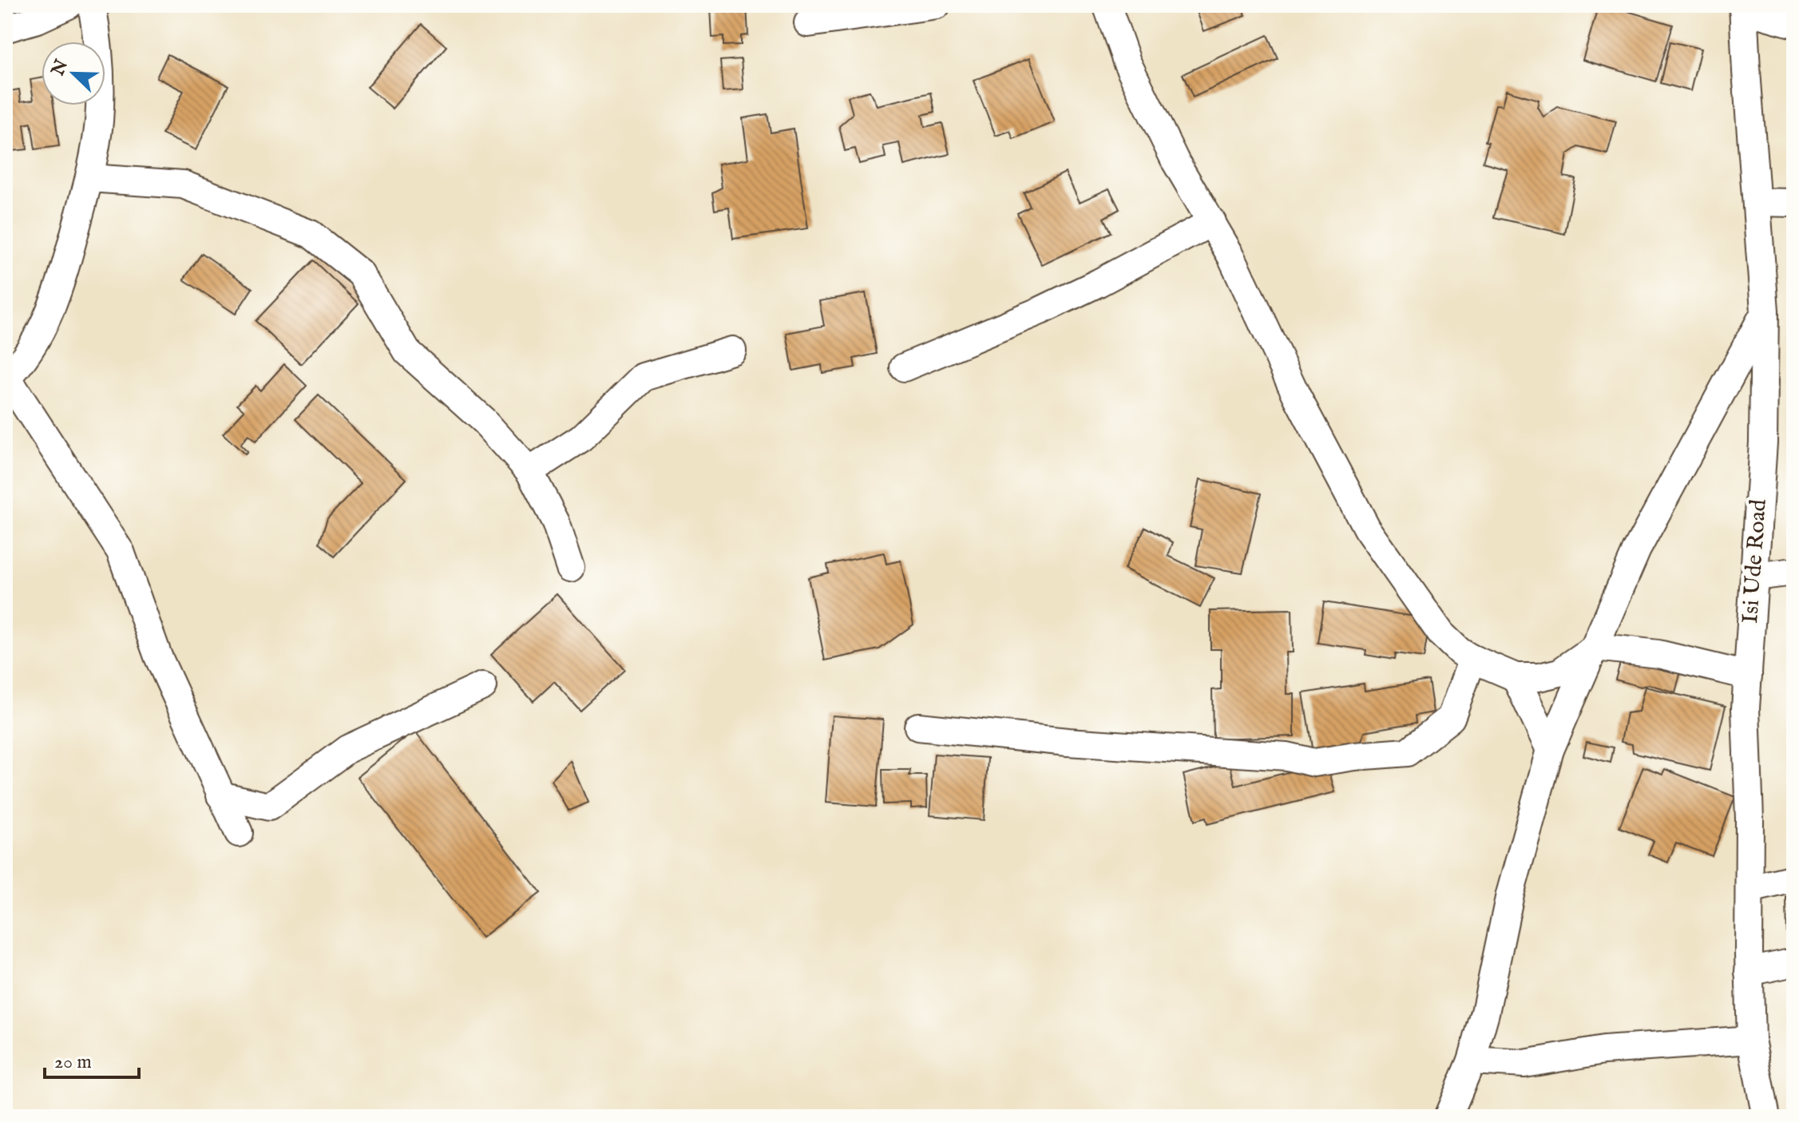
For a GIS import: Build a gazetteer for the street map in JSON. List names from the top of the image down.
{
  "streets": {
    "street": ["Isi Ude Road"]
  },
  "scale_bar": "20 m",
  "north": "top left"
}
